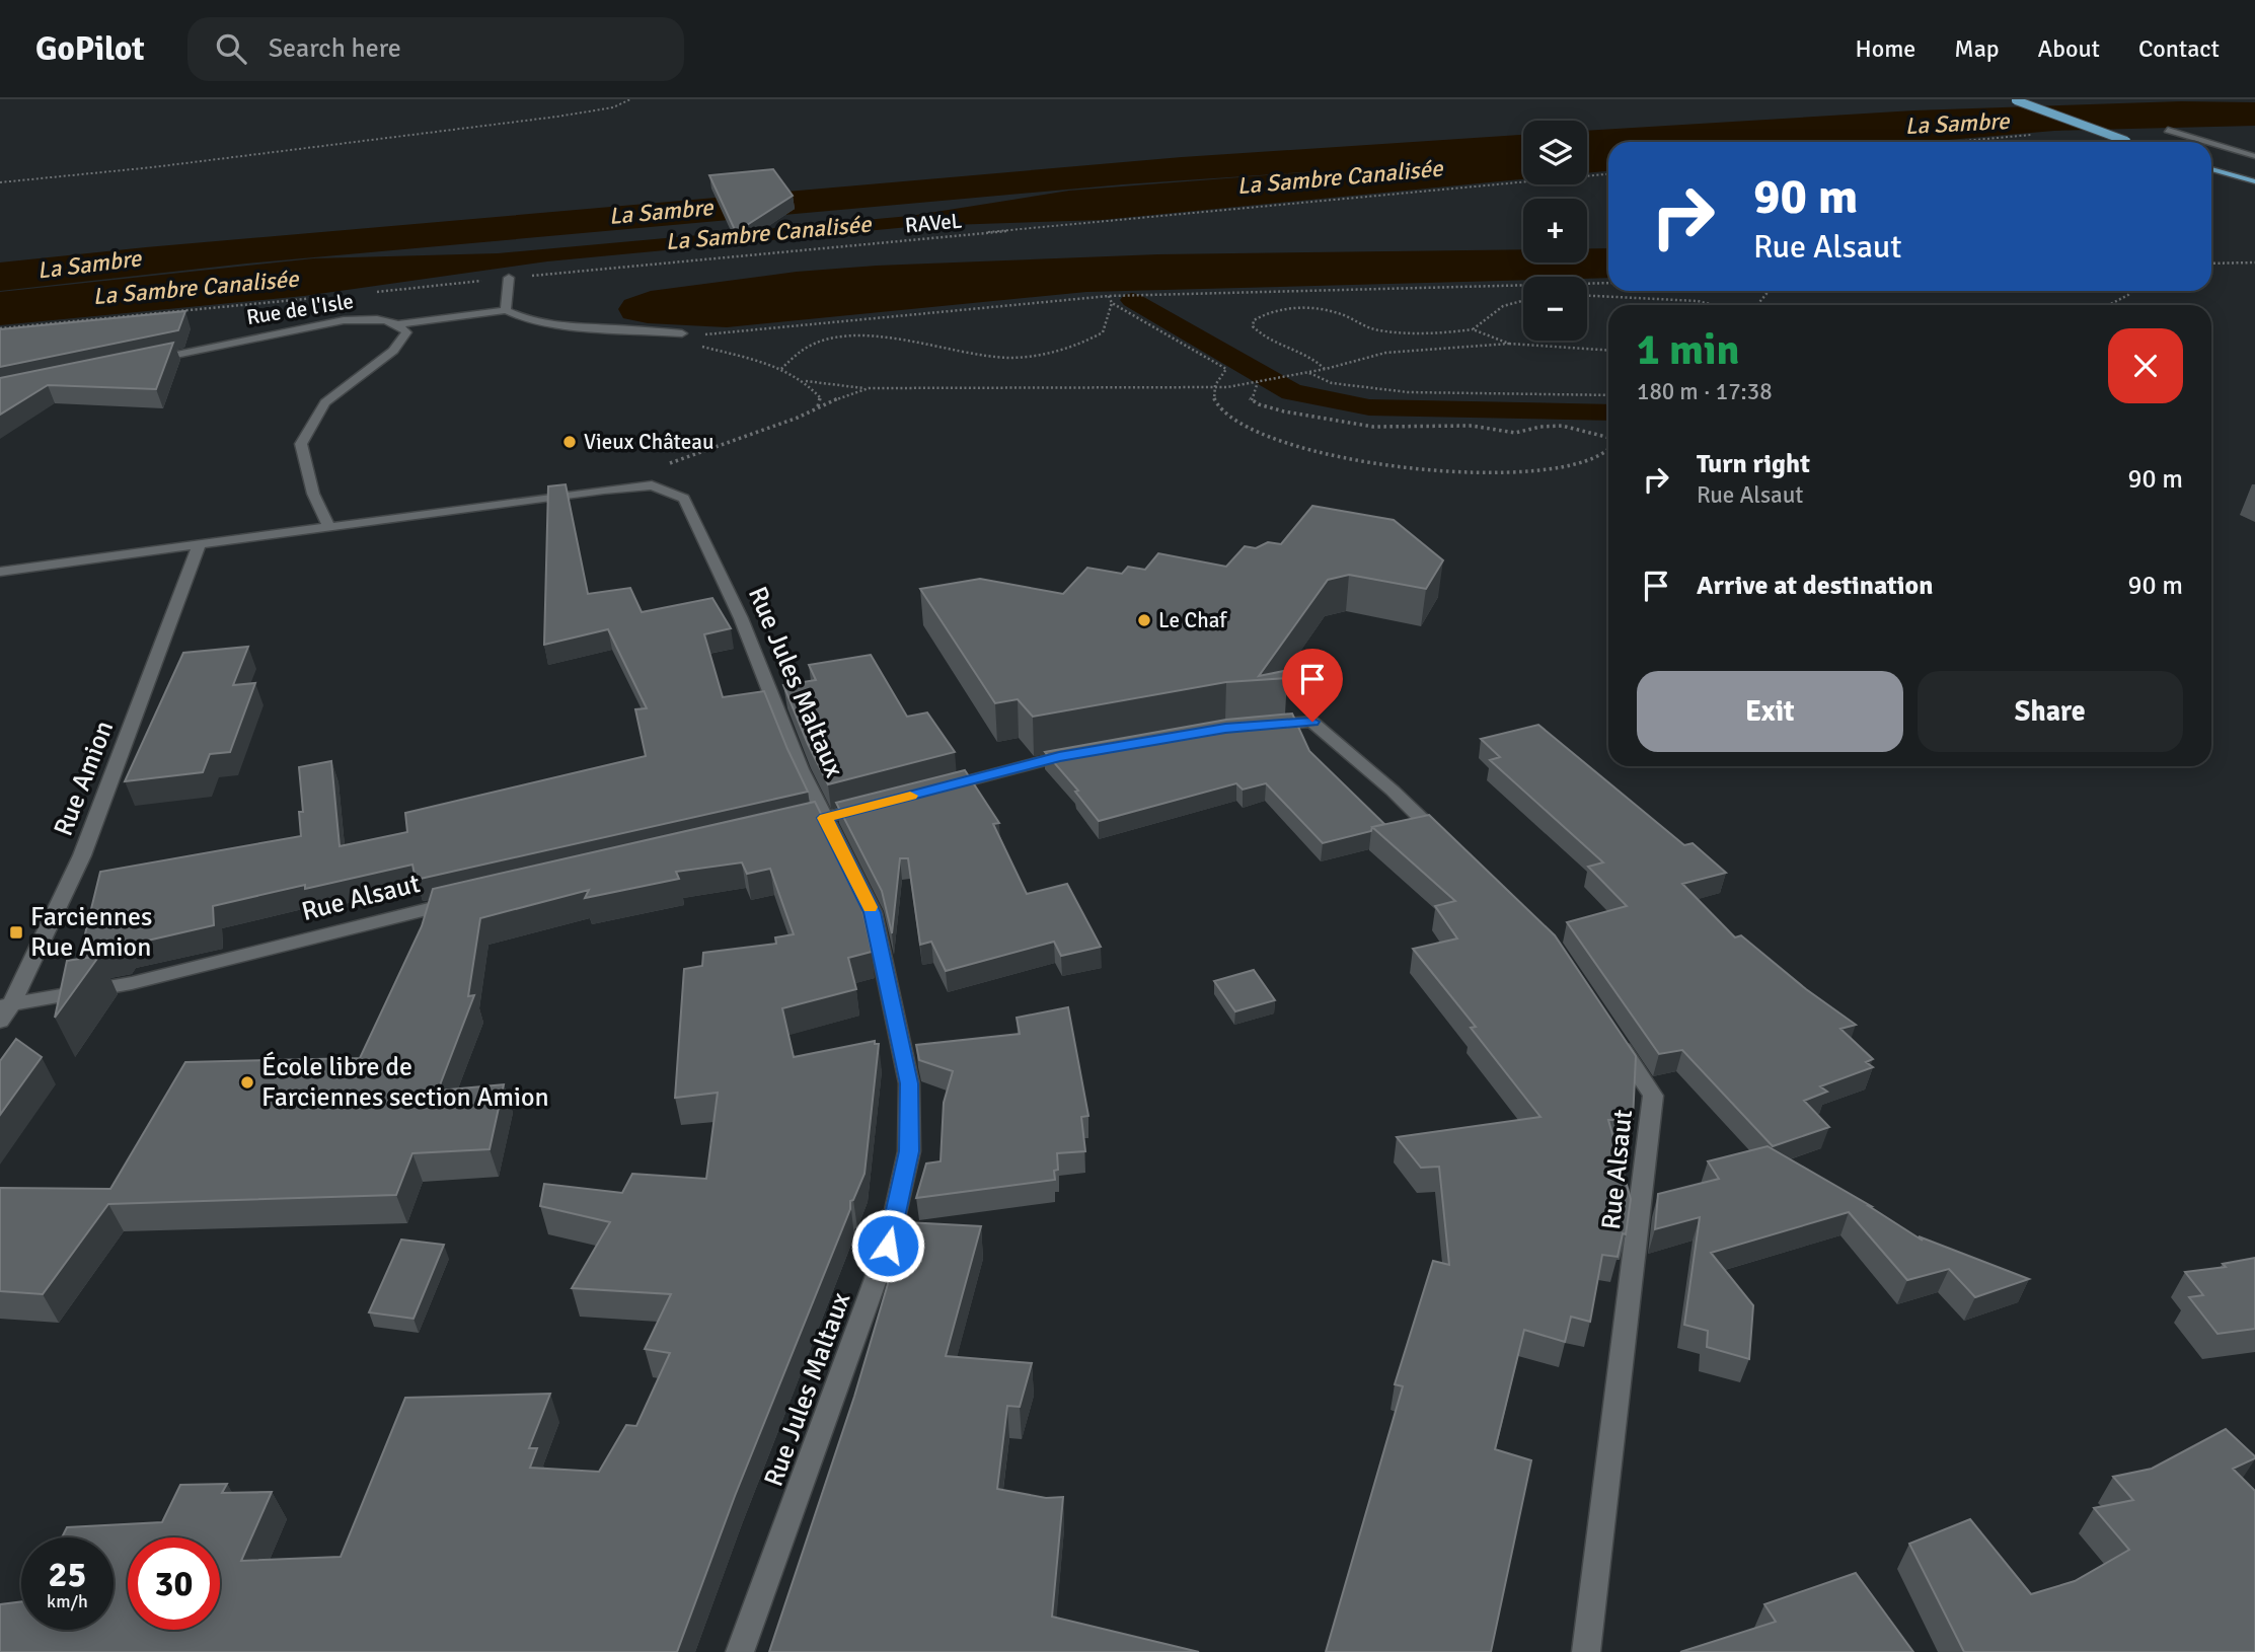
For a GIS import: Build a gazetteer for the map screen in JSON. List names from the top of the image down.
{
  "streets": {
    "street": [
      "Rue de l'Isle",
      "Rue Jules Maltaux",
      "Rue Amion",
      "Rue Alsaut"
    ],
    "path": ["RAVeL"]
  },
  "crossings": [
    ["Rue Amion", "Rue Alsaut"]
  ],
  "water": ["La Sambre", "La Sambre Canalisée"],
  "places": {
    "other": ["Vieux Château", "Le Chaf", "École libre de Farciennes section Amion"],
    "transit": ["Farciennes Rue Amion"]
  },
  "page": {
    "header": "GoPilot",
    "search": "Search here",
    "nav": [
      "Home",
      "Map",
      "About",
      "Contact"
    ],
    "map_buttons": ["+", "−"],
    "turn": ["90 m", "Rue Alsaut"],
    "heading": ["1 min", "180 m · 17:38"],
    "list": [
      {
        "name": "Turn right",
        "note": "Rue Alsaut",
        "value": "90 m"
      },
      {
        "name": "Arrive at destination",
        "value": "90 m"
      }
    ],
    "buttons": ["Exit", "Share"],
    "speed": "25 km/h",
    "limit": "30"
  }
}
